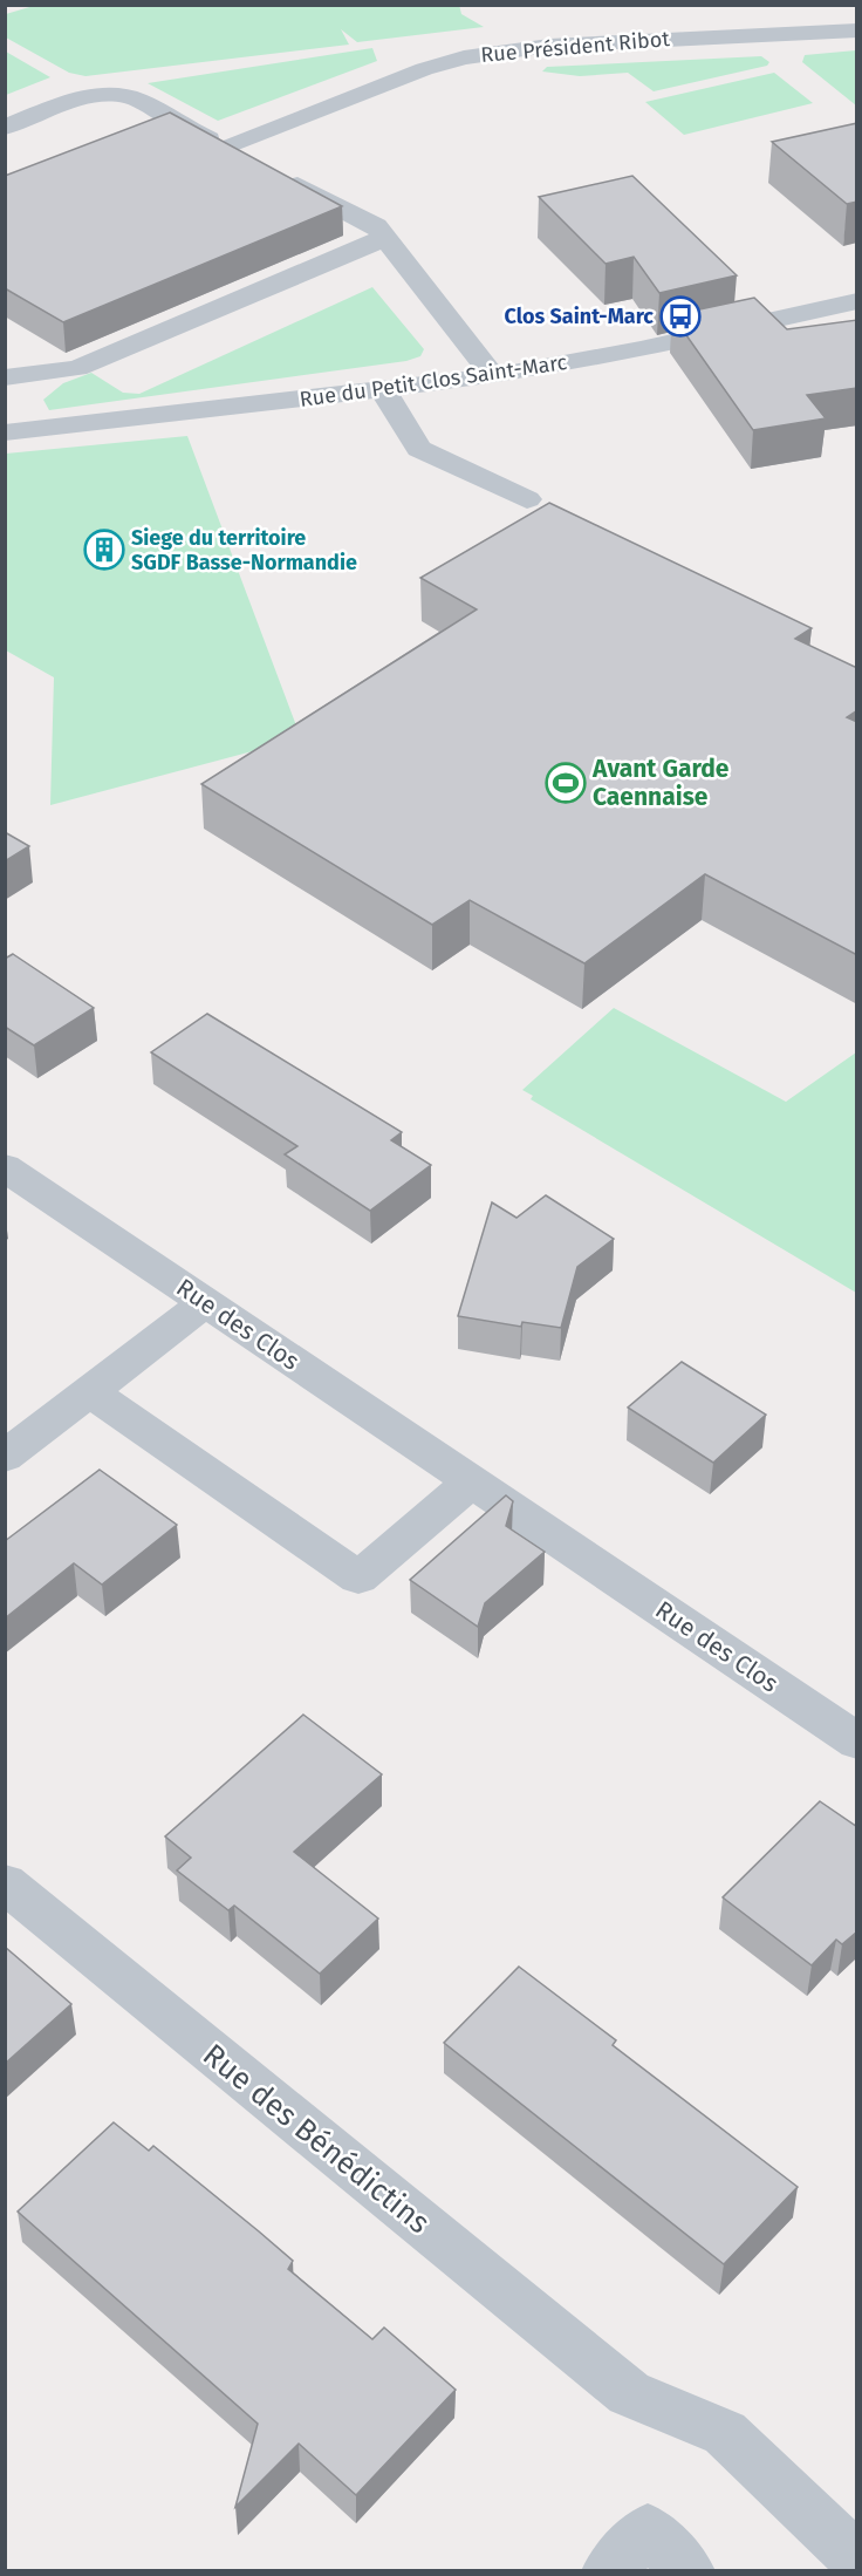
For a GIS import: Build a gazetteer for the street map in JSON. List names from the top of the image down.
{
  "streets": {
    "street": [
      "Rue Président Ribot",
      "Rue du Petit Clos Saint-Marc",
      "Rue des Clos",
      "Rue des Bénédictins"
    ]
  },
  "places": {
    "bus stop": ["Clos Saint-Marc"],
    "building": ["Siege du territoire SGDF Basse-Normandie"],
    "sports": ["Avant Garde Caennaise"]
  }
}
